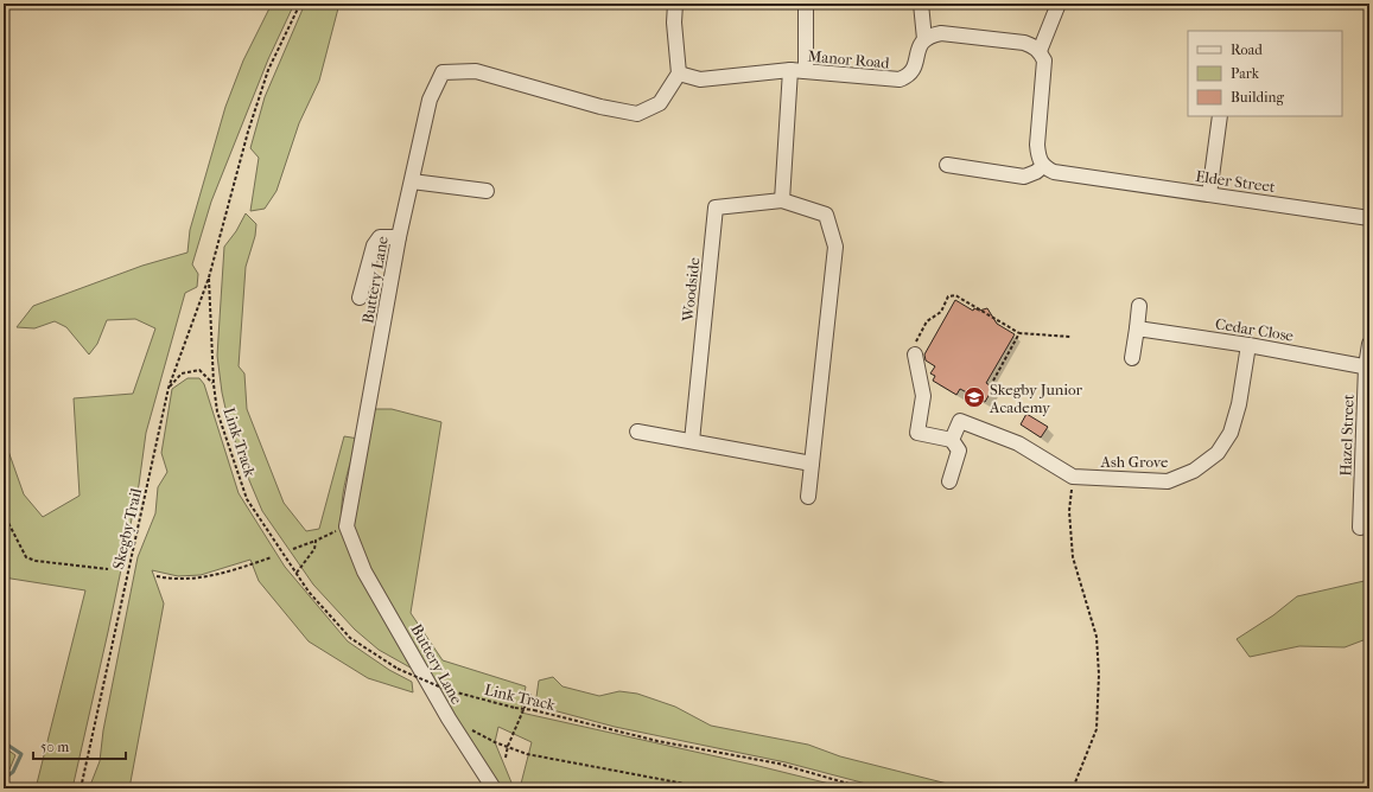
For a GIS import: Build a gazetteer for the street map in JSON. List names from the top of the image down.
{
  "streets": {
    "street": [
      "Manor Road",
      "Elder Street",
      "Buttery Lane",
      "Woodside",
      "Cedar Close",
      "Hazel Street",
      "Ash Grove"
    ],
    "path": ["Link Track", "Skegby Trail"]
  },
  "crossings": [
    ["Manor Road", "Buttery Lane"],
    ["Cedar Close", "Hazel Street"],
    ["Cedar Close", "Ash Grove"],
    ["Link Track", "Skegby Trail"]
  ],
  "places": {
    "school or university": ["Skegby Junior Academy"]
  },
  "legend": ["Road", "Park", "Building"],
  "scale_bar": "50 m"
}
